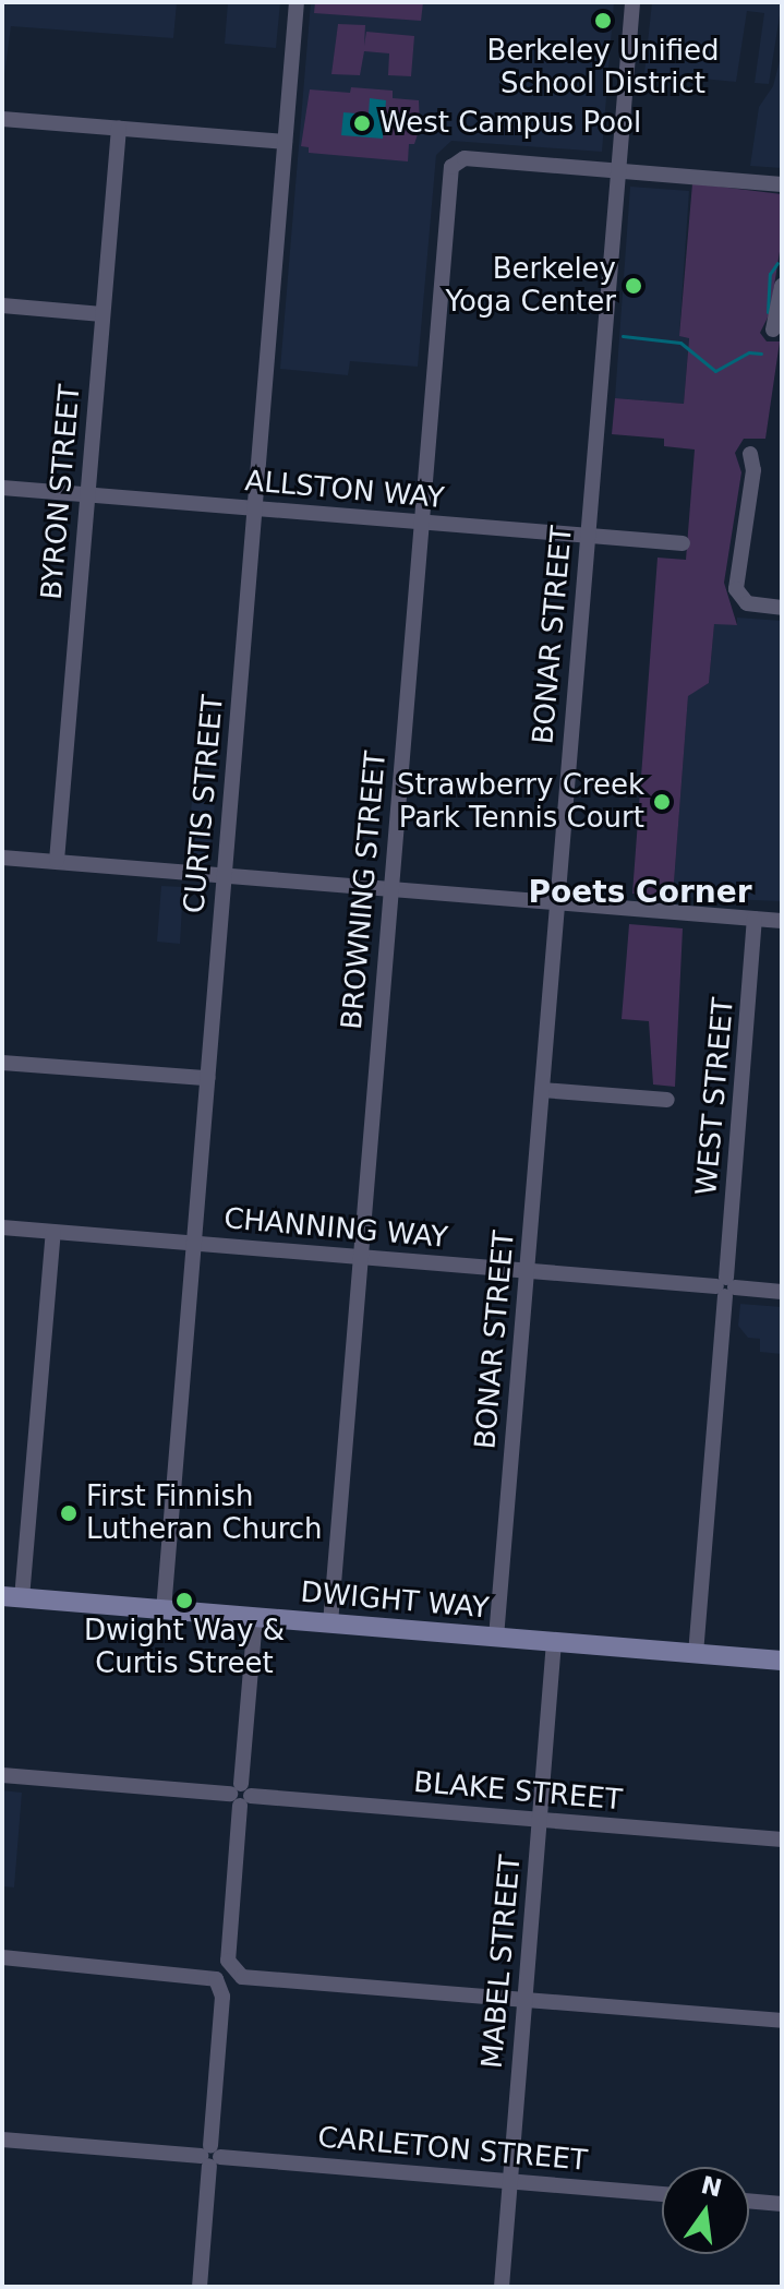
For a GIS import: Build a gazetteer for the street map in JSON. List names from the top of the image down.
{
  "streets": {
    "street": [
      "ALLSTON WAY",
      "BYRON STREET",
      "BONAR STREET",
      "CURTIS STREET",
      "BROWNING STREET",
      "WEST STREET",
      "CHANNING WAY",
      "DWIGHT WAY",
      "BLAKE STREET",
      "MABEL STREET",
      "CARLETON STREET"
    ]
  },
  "crossings": [
    ["ALLSTON WAY", "BYRON STREET"],
    ["ALLSTON WAY", "BONAR STREET"],
    ["ALLSTON WAY", "CURTIS STREET"],
    ["ALLSTON WAY", "BROWNING STREET"],
    ["BONAR STREET", "BROWNING STREET"],
    ["BONAR STREET", "CHANNING WAY"],
    ["BONAR STREET", "DWIGHT WAY"],
    ["CURTIS STREET", "CHANNING WAY"],
    ["CURTIS STREET", "DWIGHT WAY"],
    ["BROWNING STREET", "CHANNING WAY"],
    ["BROWNING STREET", "DWIGHT WAY"],
    ["WEST STREET", "CHANNING WAY"],
    ["WEST STREET", "DWIGHT WAY"],
    ["DWIGHT WAY", "MABEL STREET"],
    ["BLAKE STREET", "MABEL STREET"],
    ["MABEL STREET", "CARLETON STREET"]
  ],
  "districts": ["Poets Corner"],
  "places": [
    "Berkeley Unified School District",
    "West Campus Pool",
    "Berkeley Yoga Center",
    "Strawberry Creek Park Tennis Court",
    "First Finnish Lutheran Church",
    "Dwight Way & Curtis Street"
  ],
  "north": "top"
}
